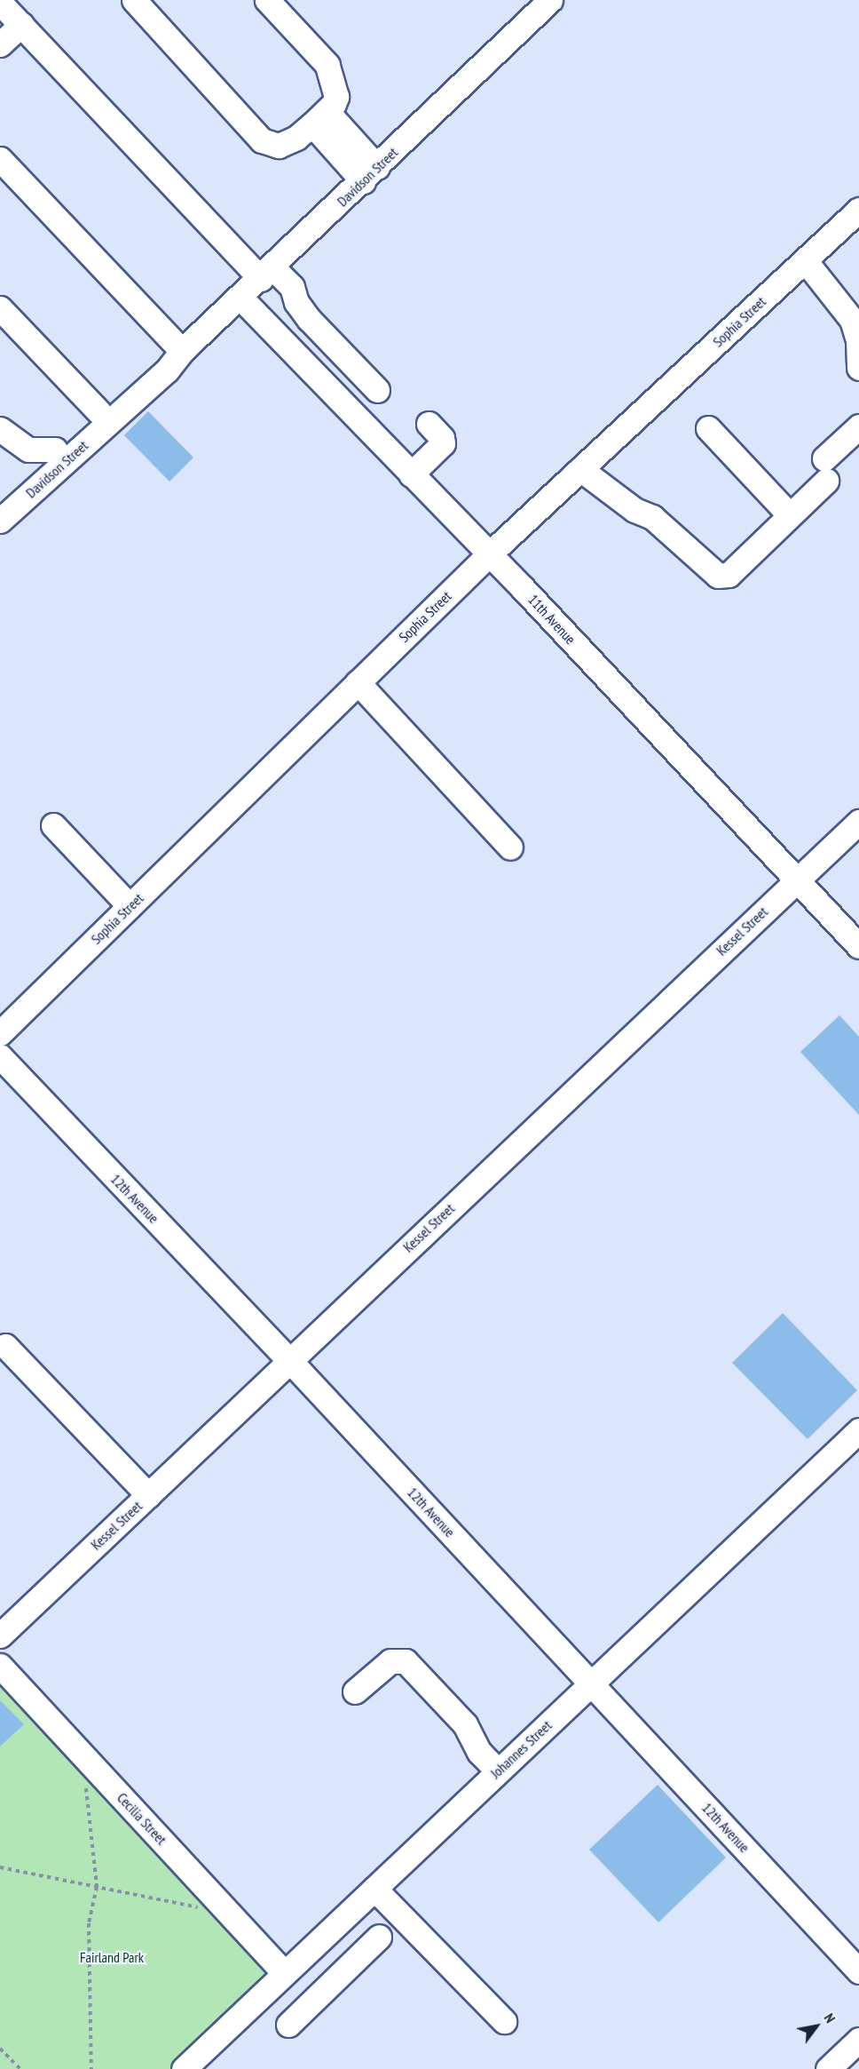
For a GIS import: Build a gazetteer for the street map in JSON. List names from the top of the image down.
{
  "streets": {
    "street": [
      "Davidson Street",
      "Sophia Street",
      "11th Avenue",
      "Kessel Street",
      "12th Avenue",
      "Johannes Street",
      "Cecilia Street"
    ]
  },
  "crossings": [
    ["Davidson Street", "11th Avenue"],
    ["Sophia Street", "11th Avenue"],
    ["11th Avenue", "Kessel Street"],
    ["Kessel Street", "12th Avenue"],
    ["12th Avenue", "Johannes Street"],
    ["Johannes Street", "Cecilia Street"]
  ],
  "parks": ["Fairland Park"],
  "north": "top right"
}
